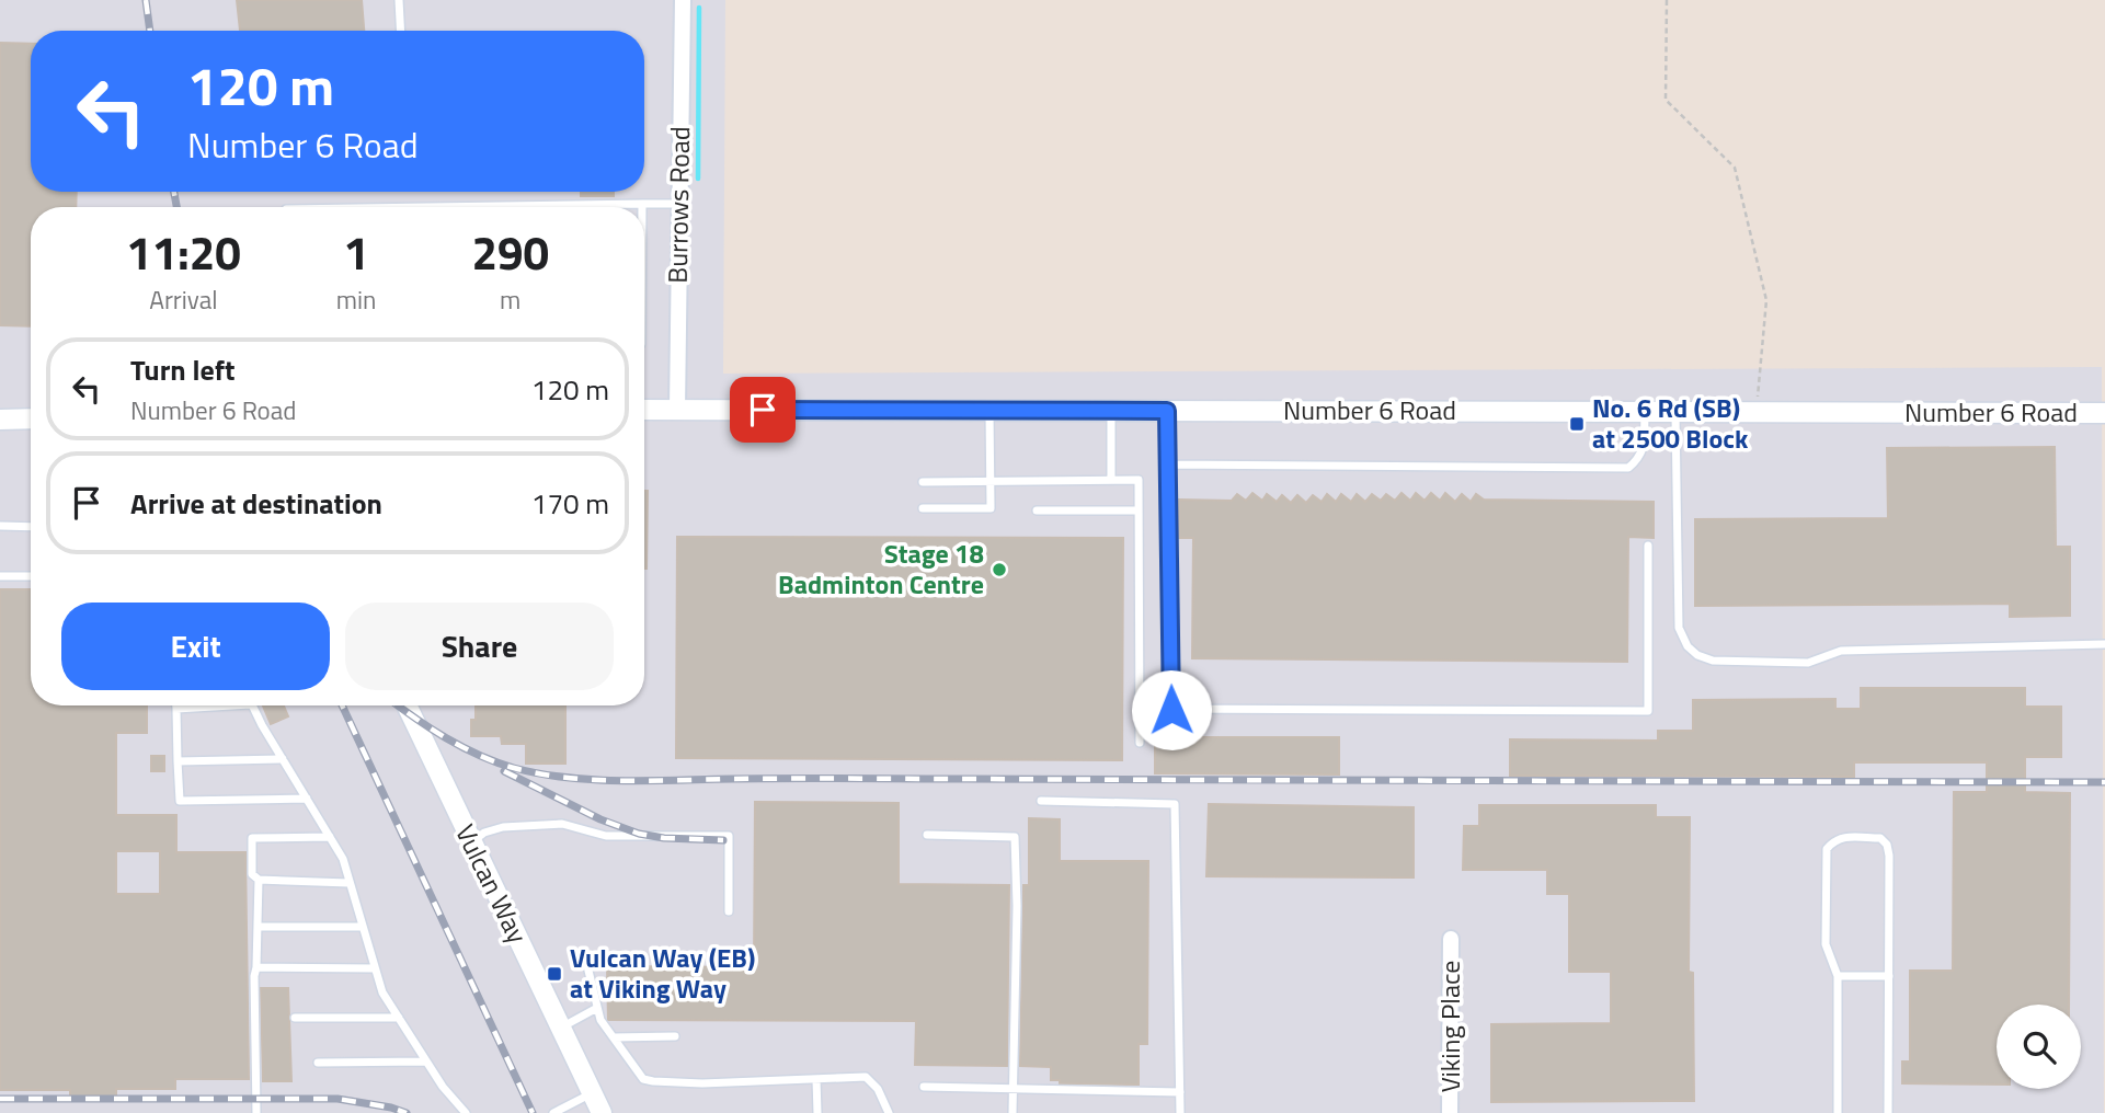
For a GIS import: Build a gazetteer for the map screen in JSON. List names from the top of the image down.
{
  "streets": {
    "street": [
      "Burrows Road",
      "Number 6 Road",
      "Vulcan Way",
      "Viking Place"
    ]
  },
  "crossings": [
    ["Burrows Road", "Number 6 Road"]
  ],
  "places": {
    "transit": ["No. 6 Rd (SB) at 2500 Block", "Vulcan Way (EB) at Viking Way"],
    "other": ["Stage 18 Badminton Centre"]
  },
  "page": {
    "turn": ["120 m", "Number 6 Road"],
    "eta": [
      "11:20",
      "Arrival",
      "1",
      "min",
      "290",
      "m"
    ],
    "list": [
      {
        "name": "Turn left",
        "note": "Number 6 Road",
        "value": "120 m"
      },
      {
        "name": "Arrive at destination",
        "value": "170 m"
      }
    ],
    "buttons": ["Exit", "Share"]
  }
}
